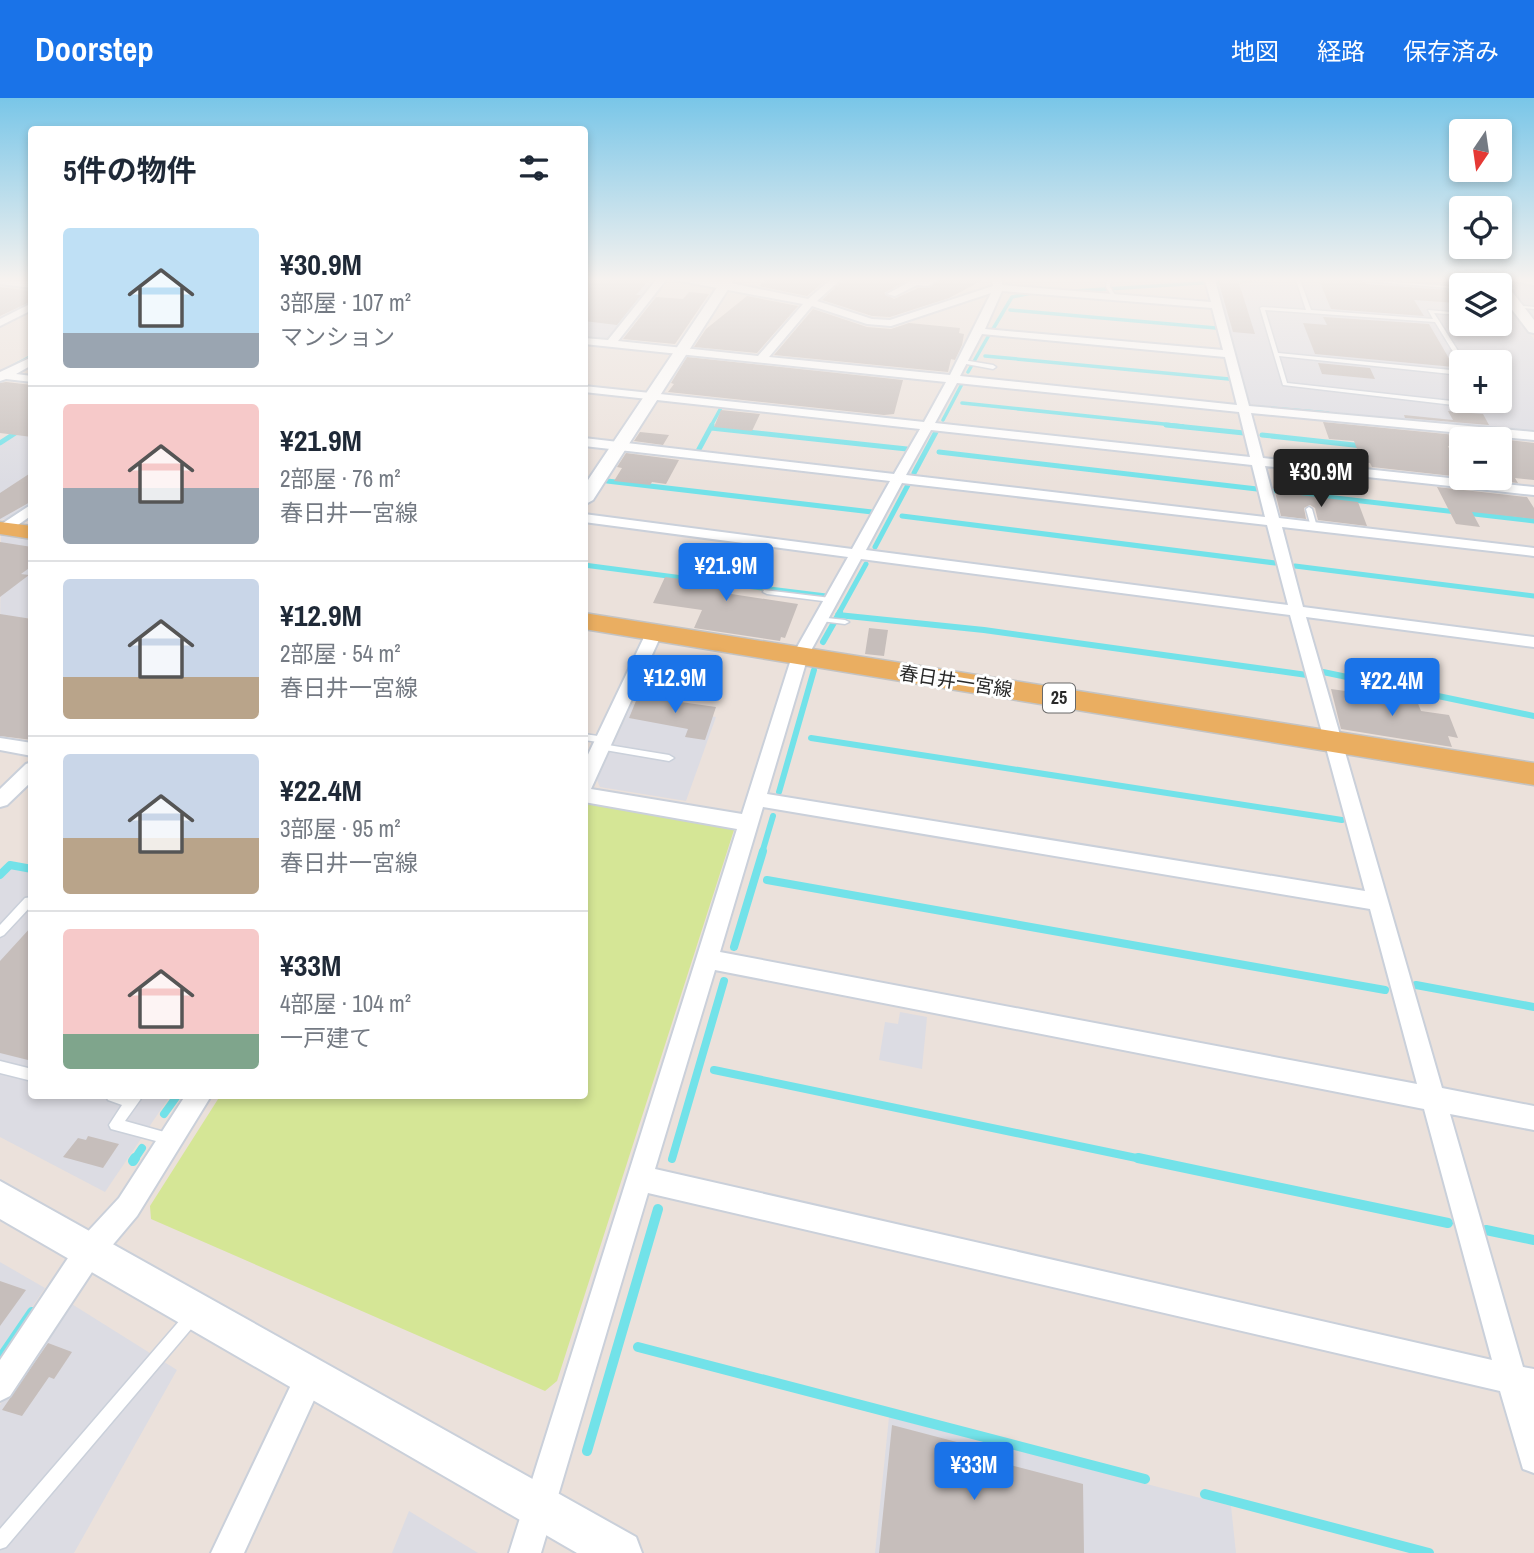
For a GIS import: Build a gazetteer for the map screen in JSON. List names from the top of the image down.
{
  "streets": {
    "main road": ["春日井一宮線", "25"]
  },
  "north": "bottom",
  "page": {
    "header": "Doorstep",
    "nav": ["地図", "経路", "保存済み"],
    "map_buttons": ["+", "−"],
    "heading": "5件の物件",
    "list": [
      {
        "name": "¥30.9M",
        "note": "3部屋 · 107 m² · マンション"
      },
      {
        "name": "¥21.9M",
        "note": "2部屋 · 76 m² · 春日井一宮線"
      },
      {
        "name": "¥12.9M",
        "note": "2部屋 · 54 m² · 春日井一宮線"
      },
      {
        "name": "¥22.4M",
        "note": "3部屋 · 95 m² · 春日井一宮線"
      },
      {
        "name": "¥33M",
        "note": "4部屋 · 104 m² · 一戸建て"
      }
    ],
    "price": [
      "¥30.9M",
      "¥21.9M",
      "¥12.9M",
      "¥22.4M",
      "¥33M"
    ]
  }
}
